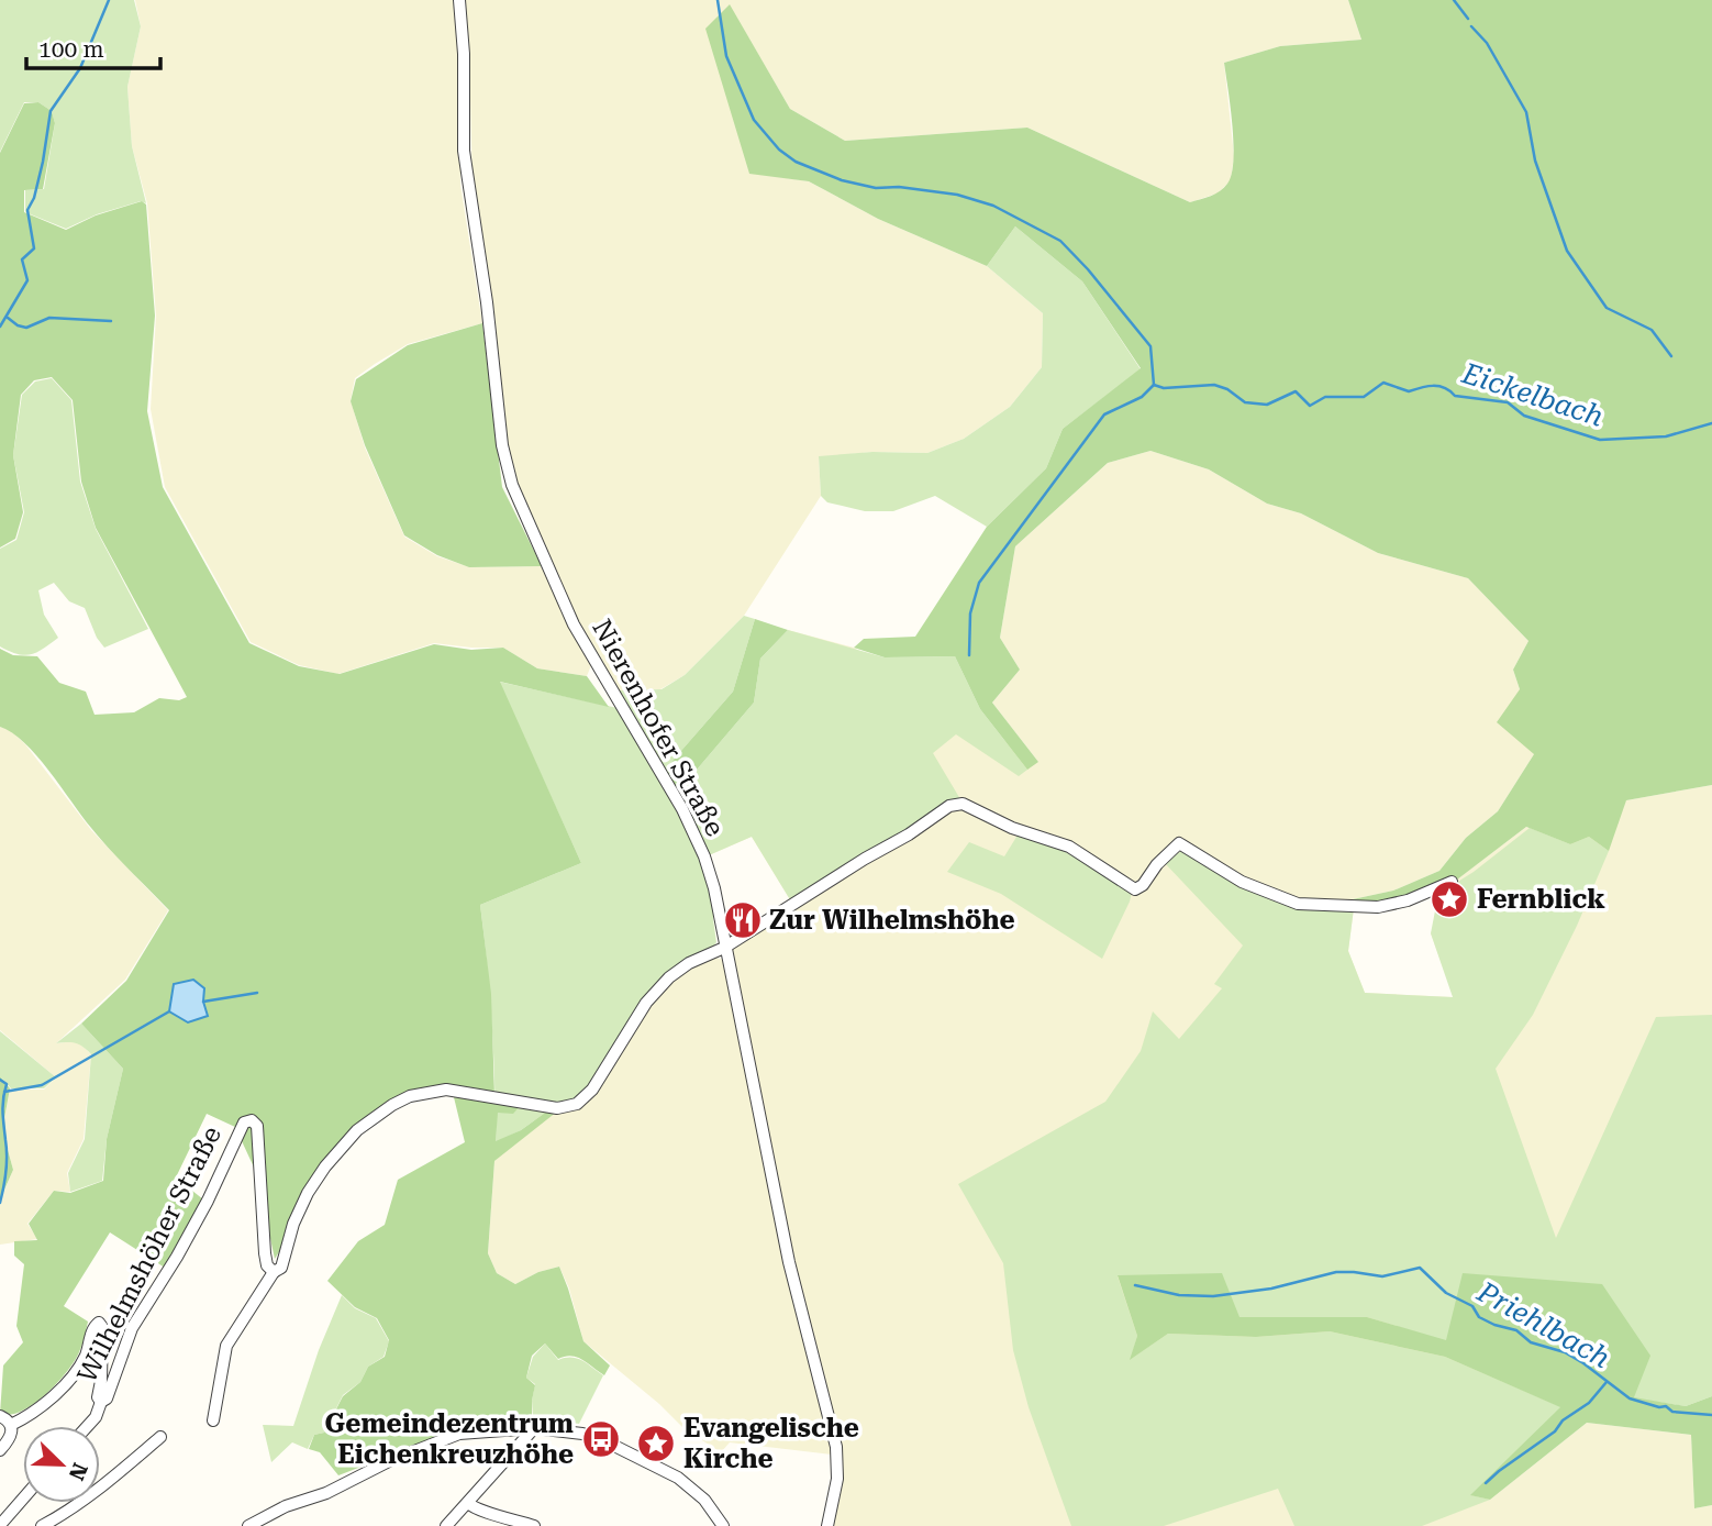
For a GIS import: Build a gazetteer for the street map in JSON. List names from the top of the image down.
{
  "streets": {
    "street": ["Nierenhofer Straße", "Wilhelmshöher Straße"]
  },
  "water": ["Eickelbach", "Priehlbach"],
  "places": {
    "place": ["Fernblick", "Evangelische Kirche"],
    "restaurant": ["Zur Wilhelmshöhe"],
    "bus stop": ["Gemeindezentrum Eichenkreuzhöhe"]
  },
  "scale_bar": "100 m",
  "north": "bottom right"
}
